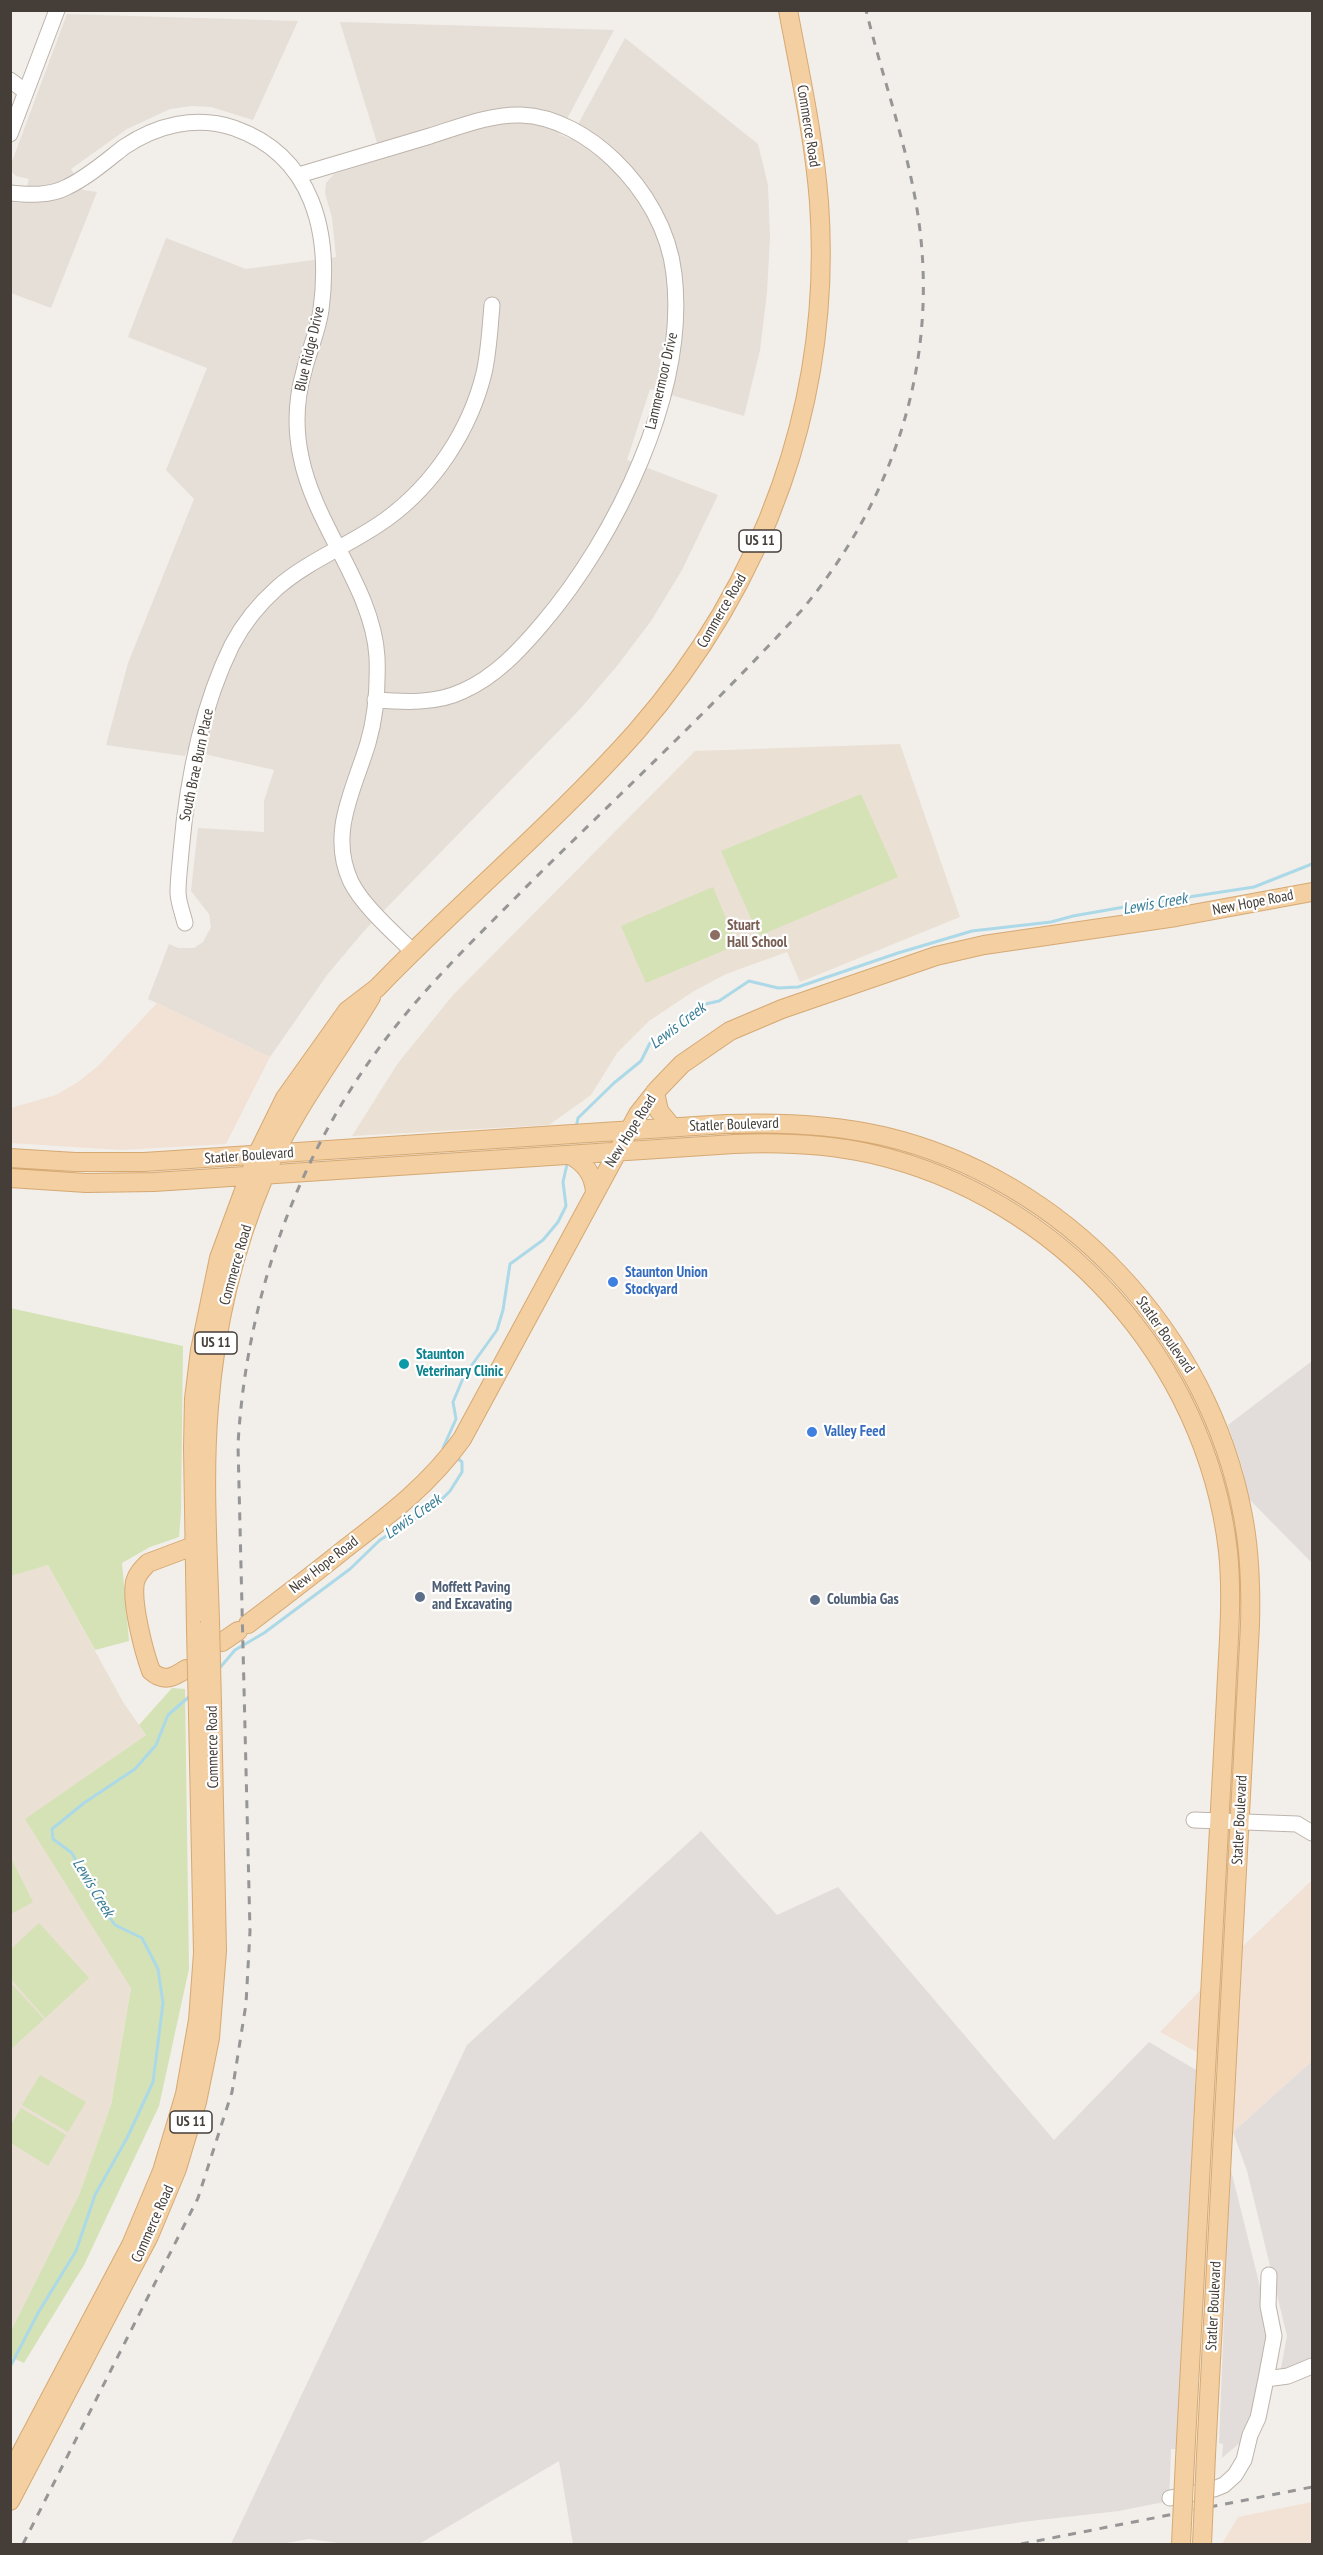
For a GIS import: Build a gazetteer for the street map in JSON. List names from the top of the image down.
{
  "streets": {
    "main road": [
      "Commerce Road",
      "US 11",
      "New Hope Road",
      "Statler Boulevard"
    ],
    "street": ["Blue Ridge Drive", "Lammermoor Drive", "South Brae Burn Place"]
  },
  "crossings": [
    ["Commerce Road", "Blue Ridge Drive"],
    ["Commerce Road", "Statler Boulevard"],
    ["Blue Ridge Drive", "Lammermoor Drive"],
    ["Blue Ridge Drive", "South Brae Burn Place"],
    ["New Hope Road", "Statler Boulevard"]
  ],
  "water": ["Lewis Creek"],
  "places": [
    "Stuart Hall School",
    "Staunton Union Stockyard",
    "Staunton Veterinary Clinic",
    "Valley Feed",
    "Moffett Paving and Excavating",
    "Columbia Gas"
  ]
}
